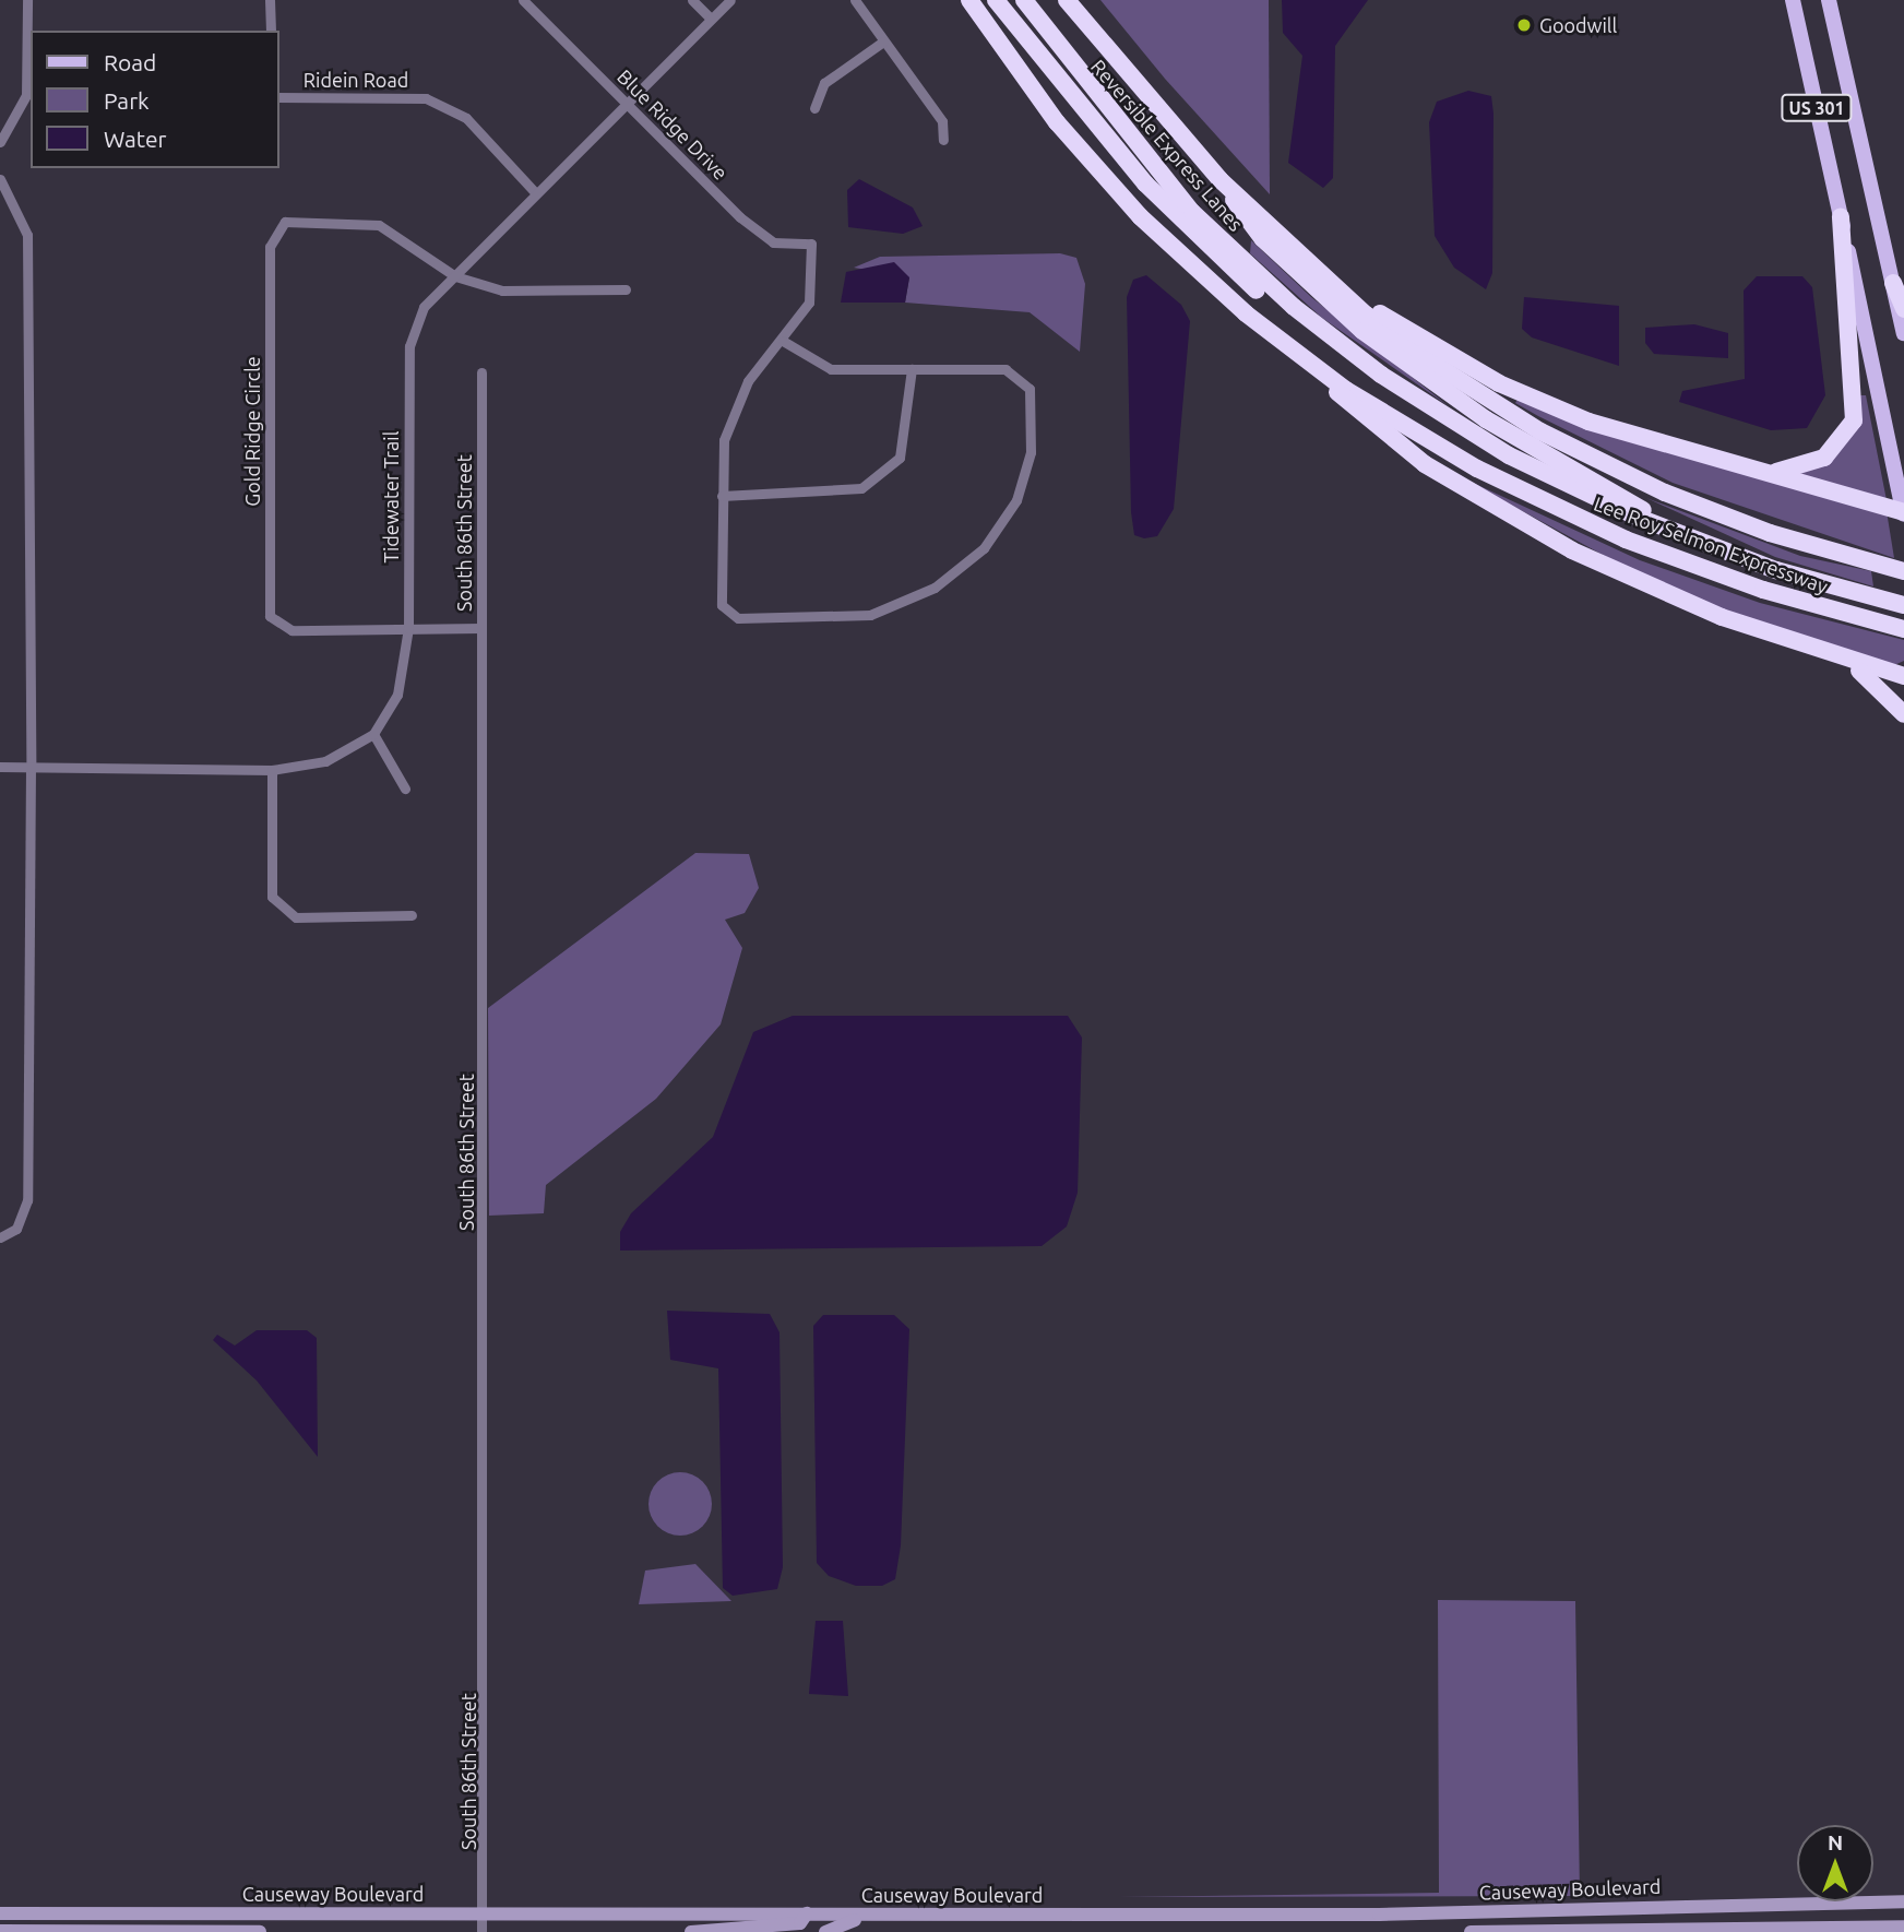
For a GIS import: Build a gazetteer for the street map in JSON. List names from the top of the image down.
{
  "streets": {
    "highway": ["Reversible Express Lanes", "Lee Roy Selmon Expressway"],
    "main road": ["US 301", "Causeway Boulevard"],
    "street": [
      "Ridein Road",
      "Blue Ridge Drive",
      "Gold Ridge Circle",
      "Tidewater Trail",
      "South 86th Street"
    ]
  },
  "crossings": [
    ["Ridein Road", "Tidewater Trail"],
    ["Blue Ridge Drive", "Tidewater Trail"],
    ["Gold Ridge Circle", "Tidewater Trail"],
    ["Gold Ridge Circle", "South 86th Street"],
    ["South 86th Street", "Causeway Boulevard"]
  ],
  "places": ["Goodwill"],
  "legend": ["Road", "Park", "Water"],
  "north": "top"
}
